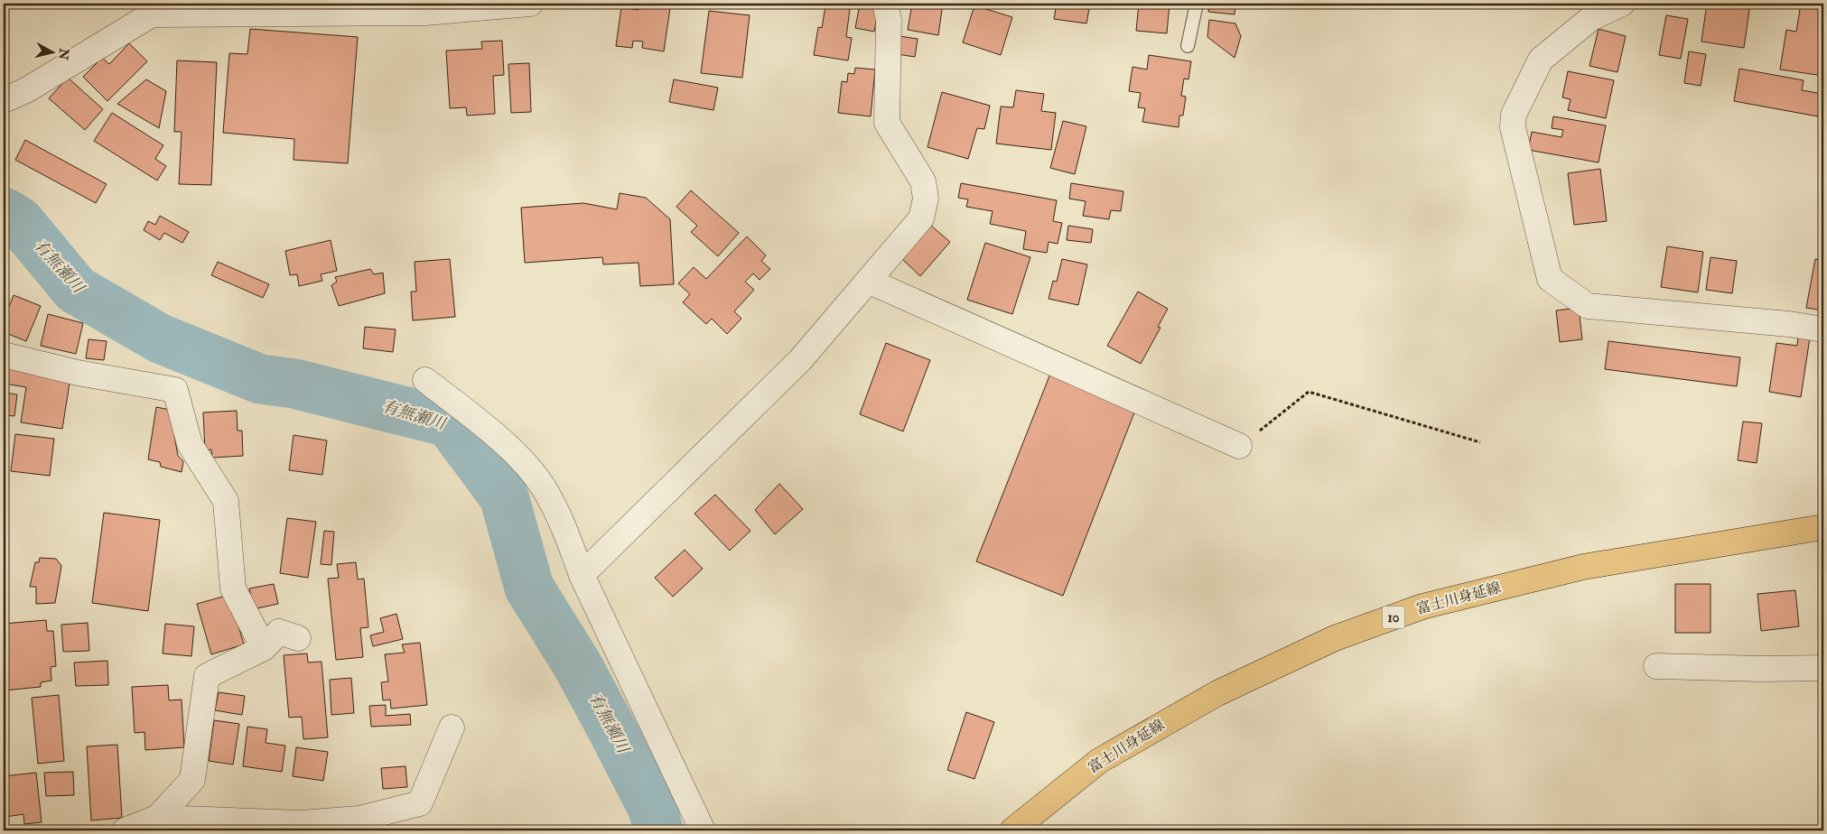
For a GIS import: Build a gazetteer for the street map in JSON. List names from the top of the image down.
{
  "streets": {
    "main road": ["富士川身延線", "10"]
  },
  "water": ["有無瀬川"],
  "north": "right"
}
